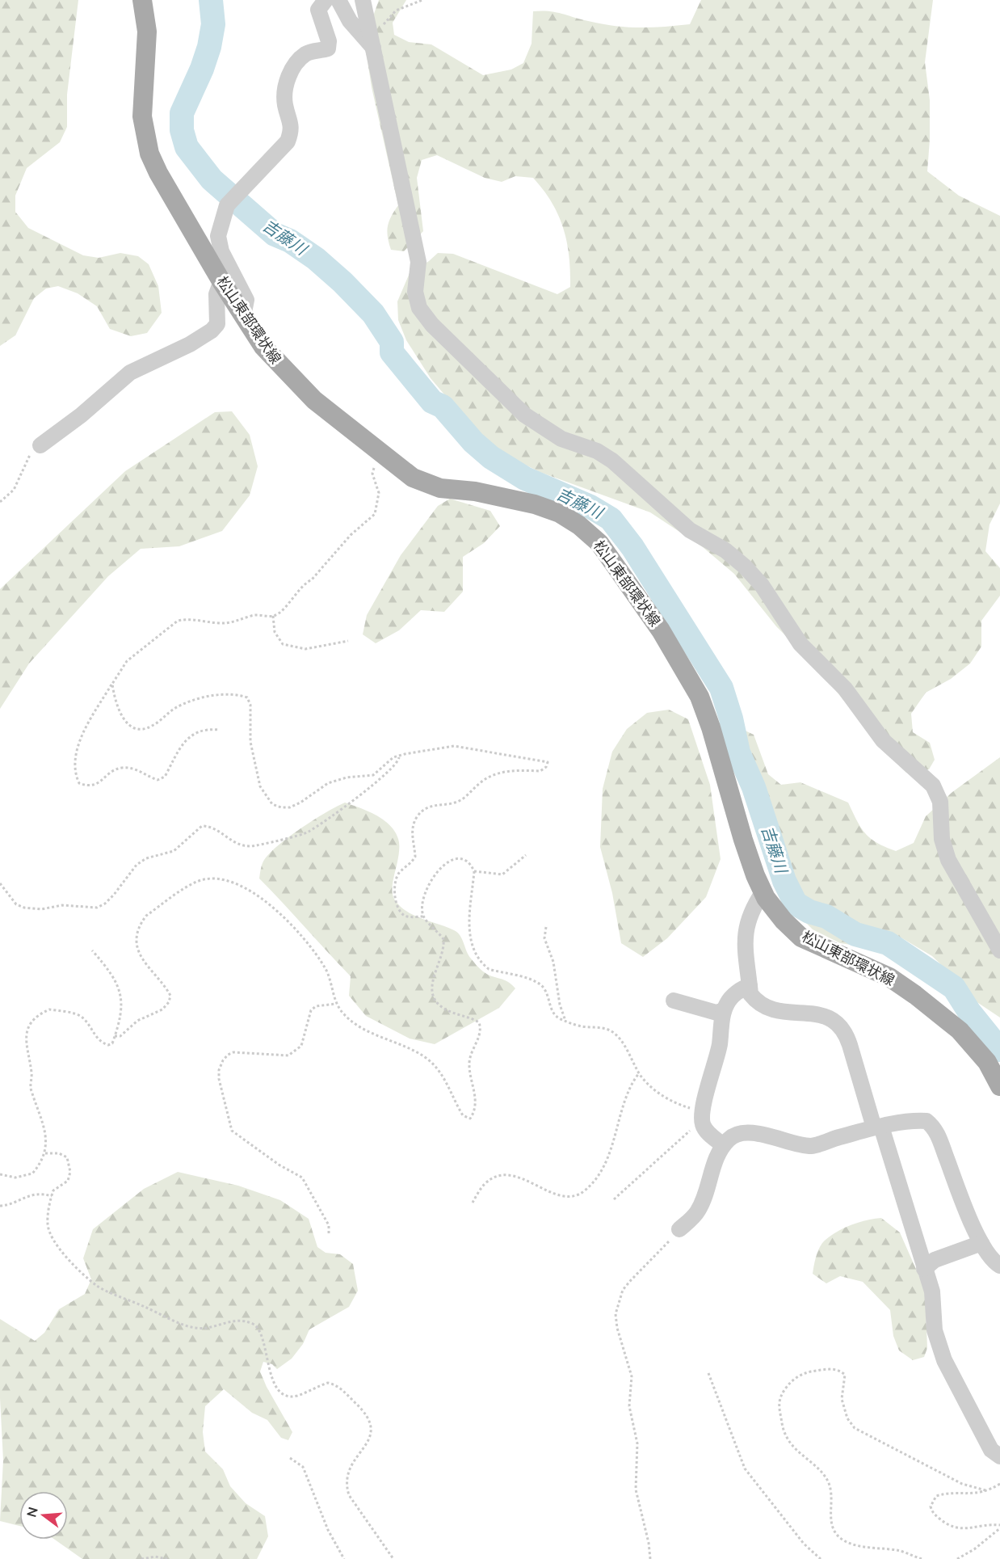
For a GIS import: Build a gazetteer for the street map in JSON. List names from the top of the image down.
{
  "streets": {
    "main road": ["松山東部環状線"]
  },
  "water": ["吉藤川"],
  "north": "left"
}
